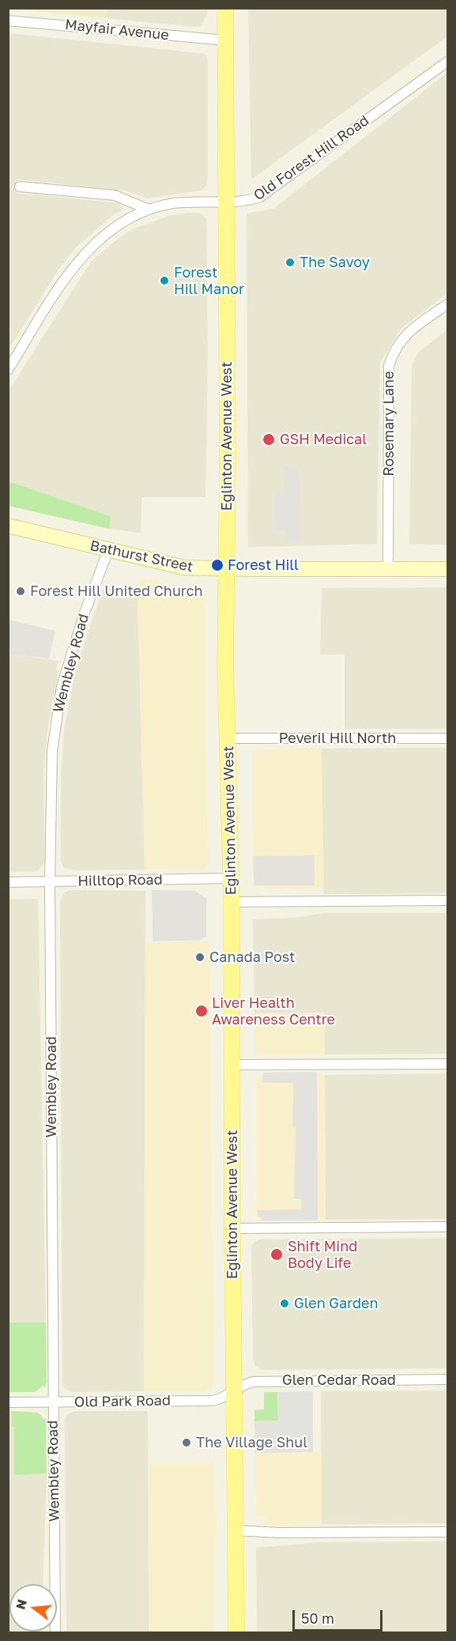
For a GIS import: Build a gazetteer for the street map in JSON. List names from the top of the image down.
{
  "streets": {
    "main road": ["Eglinton Avenue West", "Bathurst Street"],
    "street": [
      "Mayfair Avenue",
      "Old Forest Hill Road",
      "Rosemary Lane",
      "Wembley Road",
      "Peveril Hill North",
      "Hilltop Road",
      "Glen Cedar Road",
      "Old Park Road"
    ]
  },
  "crossings": [
    ["Mayfair Avenue", "Eglinton Avenue West"],
    ["Old Forest Hill Road", "Eglinton Avenue West"],
    ["Rosemary Lane", "Bathurst Street"],
    ["Eglinton Avenue West", "Bathurst Street"],
    ["Eglinton Avenue West", "Peveril Hill North"],
    ["Eglinton Avenue West", "Hilltop Road"],
    ["Eglinton Avenue West", "Glen Cedar Road"],
    ["Eglinton Avenue West", "Old Park Road"],
    ["Bathurst Street", "Wembley Road"],
    ["Wembley Road", "Hilltop Road"],
    ["Wembley Road", "Old Park Road"],
    ["Glen Cedar Road", "Old Park Road"]
  ],
  "places": [
    "The Savoy",
    "Forest Hill Manor",
    "GSH Medical",
    "Forest Hill",
    "Forest Hill United Church",
    "Canada Post",
    "Liver Health Awareness Centre",
    "Shift Mind Body Life",
    "Glen Garden",
    "The Village Shul"
  ],
  "scale_bar": "50 m",
  "north": "left"
}
